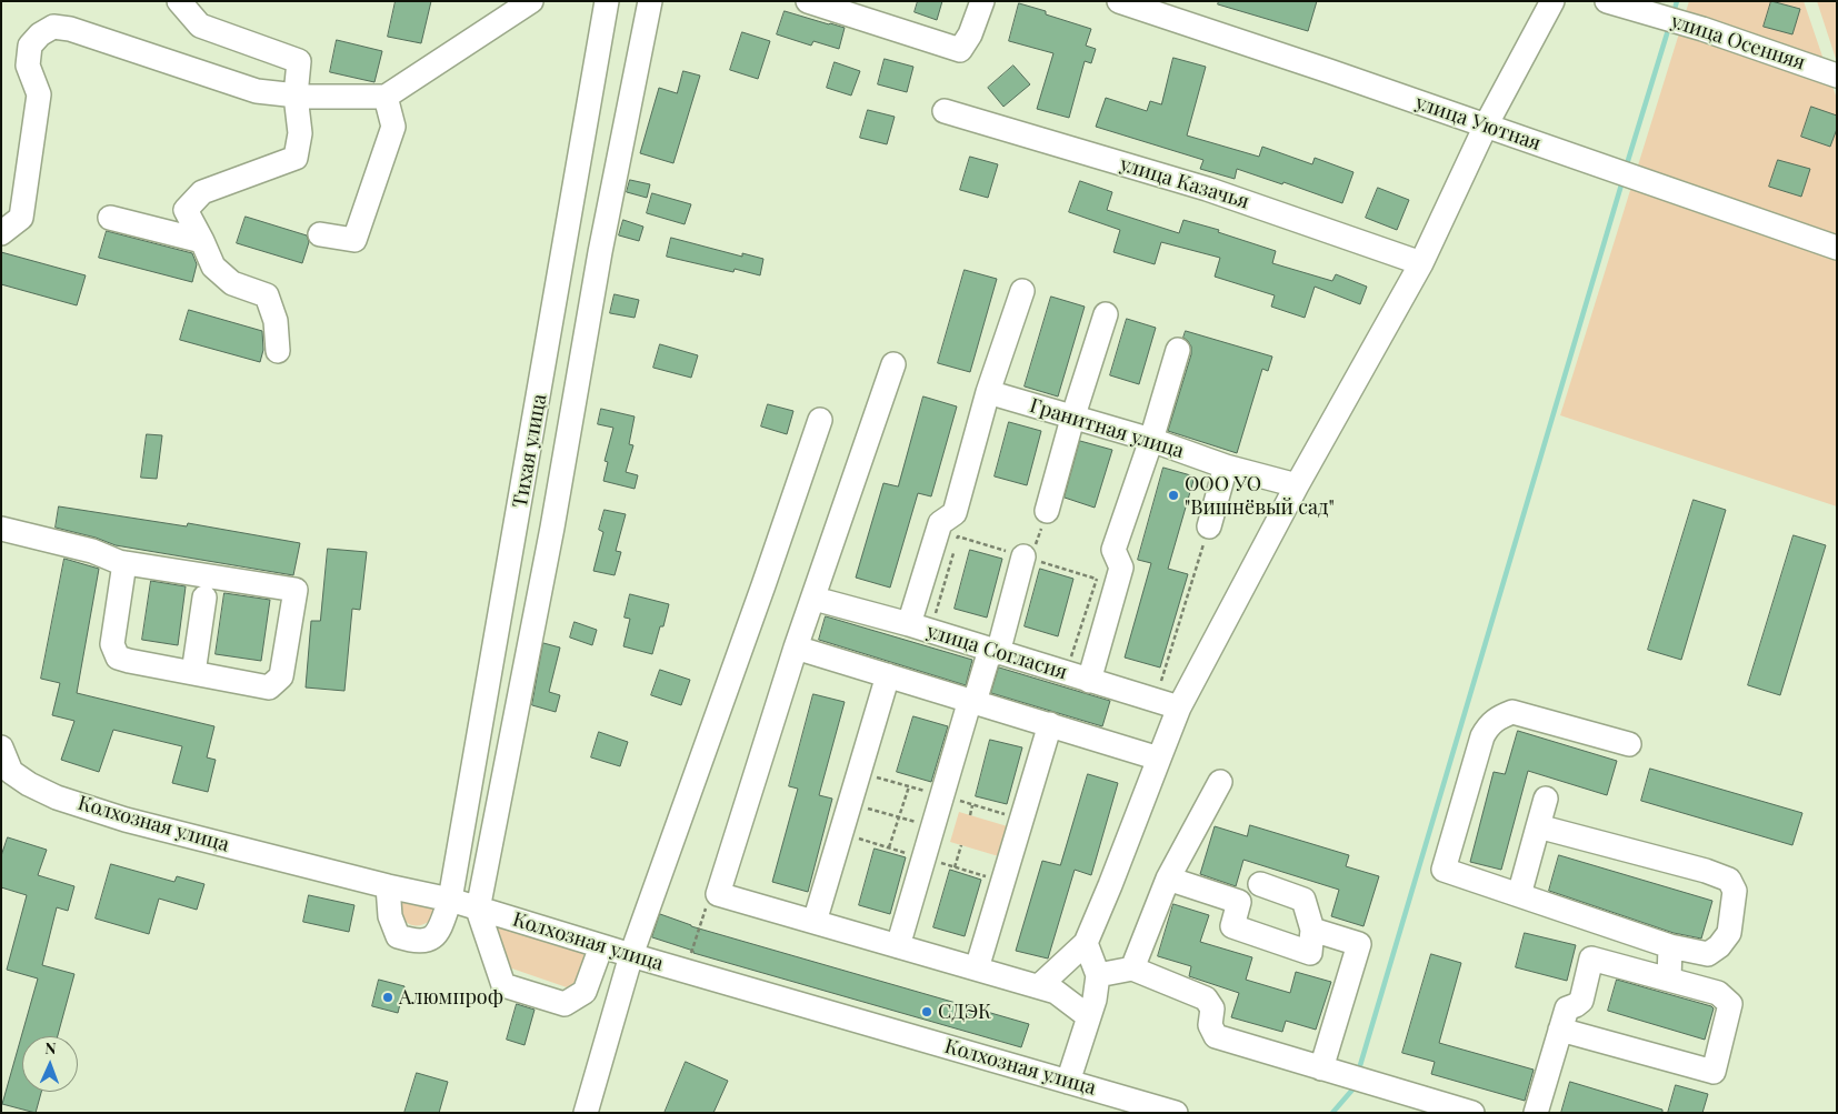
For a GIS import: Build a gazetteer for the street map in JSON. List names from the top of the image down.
{
  "streets": {
    "street": [
      "улица Осенняя",
      "улица Уютная",
      "улица Казачья",
      "Гранитная улица",
      "Тихая улица",
      "улица Согласия",
      "Колхозная улица"
    ]
  },
  "crossings": [
    ["Тихая улица", "Колхозная улица"]
  ],
  "places": ["ООО УО \"Вишнёвый сад\"", "Алюмпроф", "СДЭК"],
  "north": "top"
}
